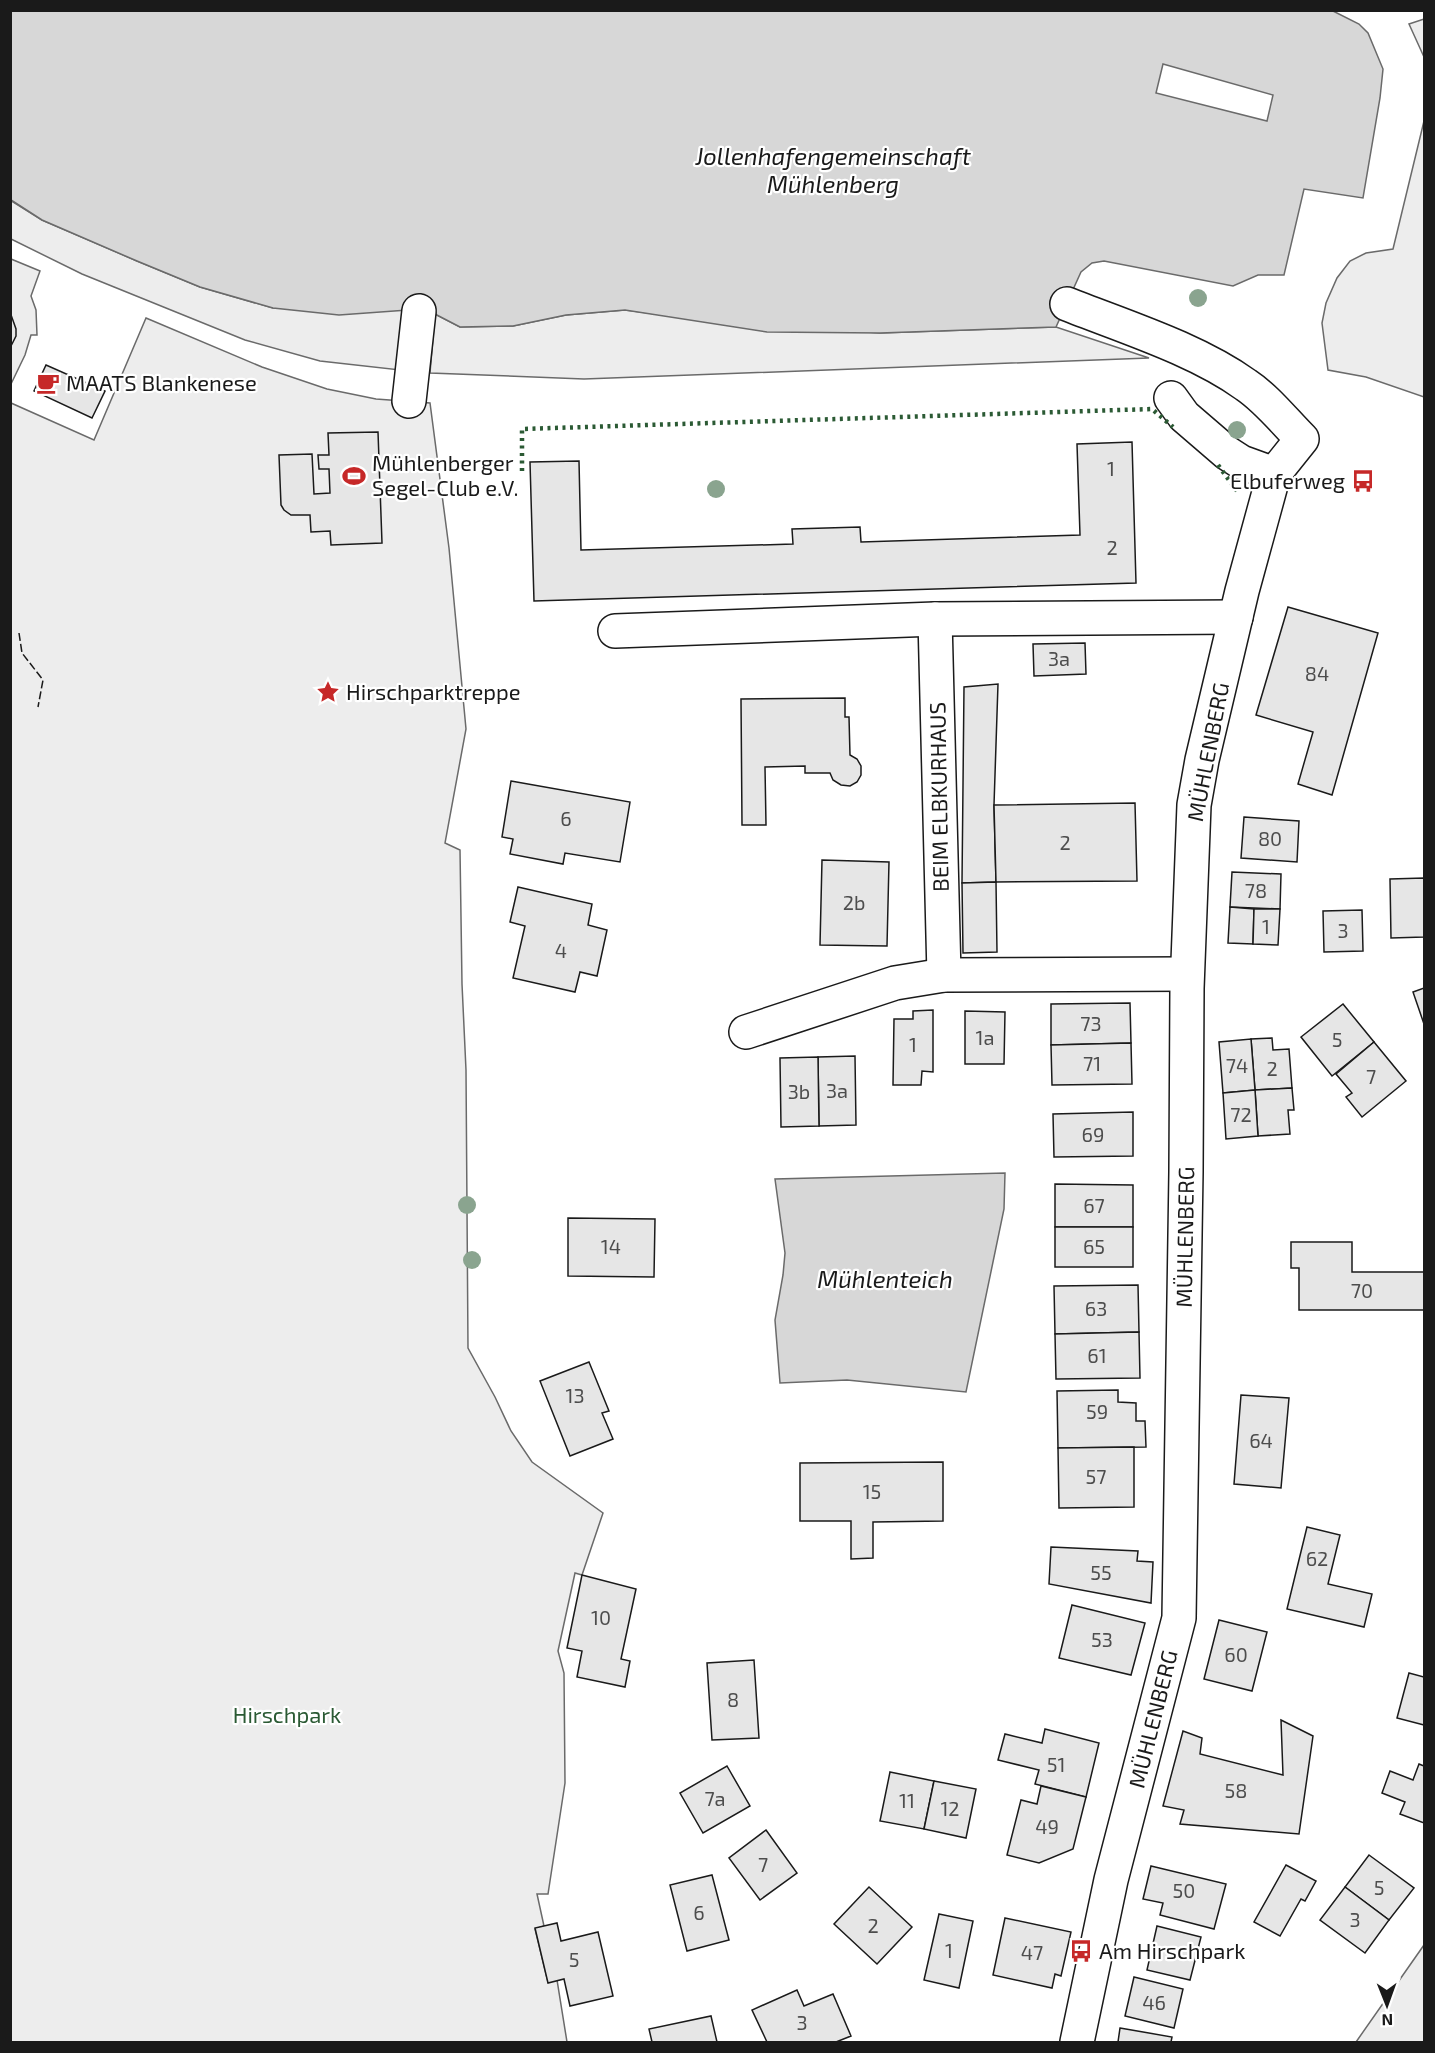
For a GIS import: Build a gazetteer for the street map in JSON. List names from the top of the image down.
{
  "streets": {
    "street": ["MÜHLENBERG", "BEIM ELBKURHAUS"]
  },
  "water": ["Jollenhafengemeinschaft Mühlenberg", "Mühlenteich"],
  "parks": ["Hirschpark"],
  "places": {
    "cafe": ["MAATS Blankenese"],
    "sports": ["Mühlenberger Segel-Club e.V."],
    "bus stop": ["Elbuferweg", "Am Hirschpark"],
    "place": ["Hirschparktreppe"]
  },
  "house_numbers": [
    "1",
    "2",
    "3a",
    "84",
    "6",
    "80",
    "2",
    "78",
    "2b",
    "1",
    "3",
    "4",
    "73",
    "1a",
    "5",
    "1",
    "71",
    "74",
    "2",
    "7",
    "3a",
    "3b",
    "72",
    "69",
    "67",
    "14",
    "65",
    "70",
    "63",
    "61",
    "13",
    "59",
    "64",
    "57",
    "15",
    "62",
    "55",
    "10",
    "53",
    "60",
    "8",
    "51",
    "58",
    "7a",
    "11",
    "12",
    "49",
    "7",
    "5",
    "50",
    "6",
    "3",
    "2",
    "1",
    "47",
    "5",
    "46",
    "3"
  ],
  "north": "bottom"
}
